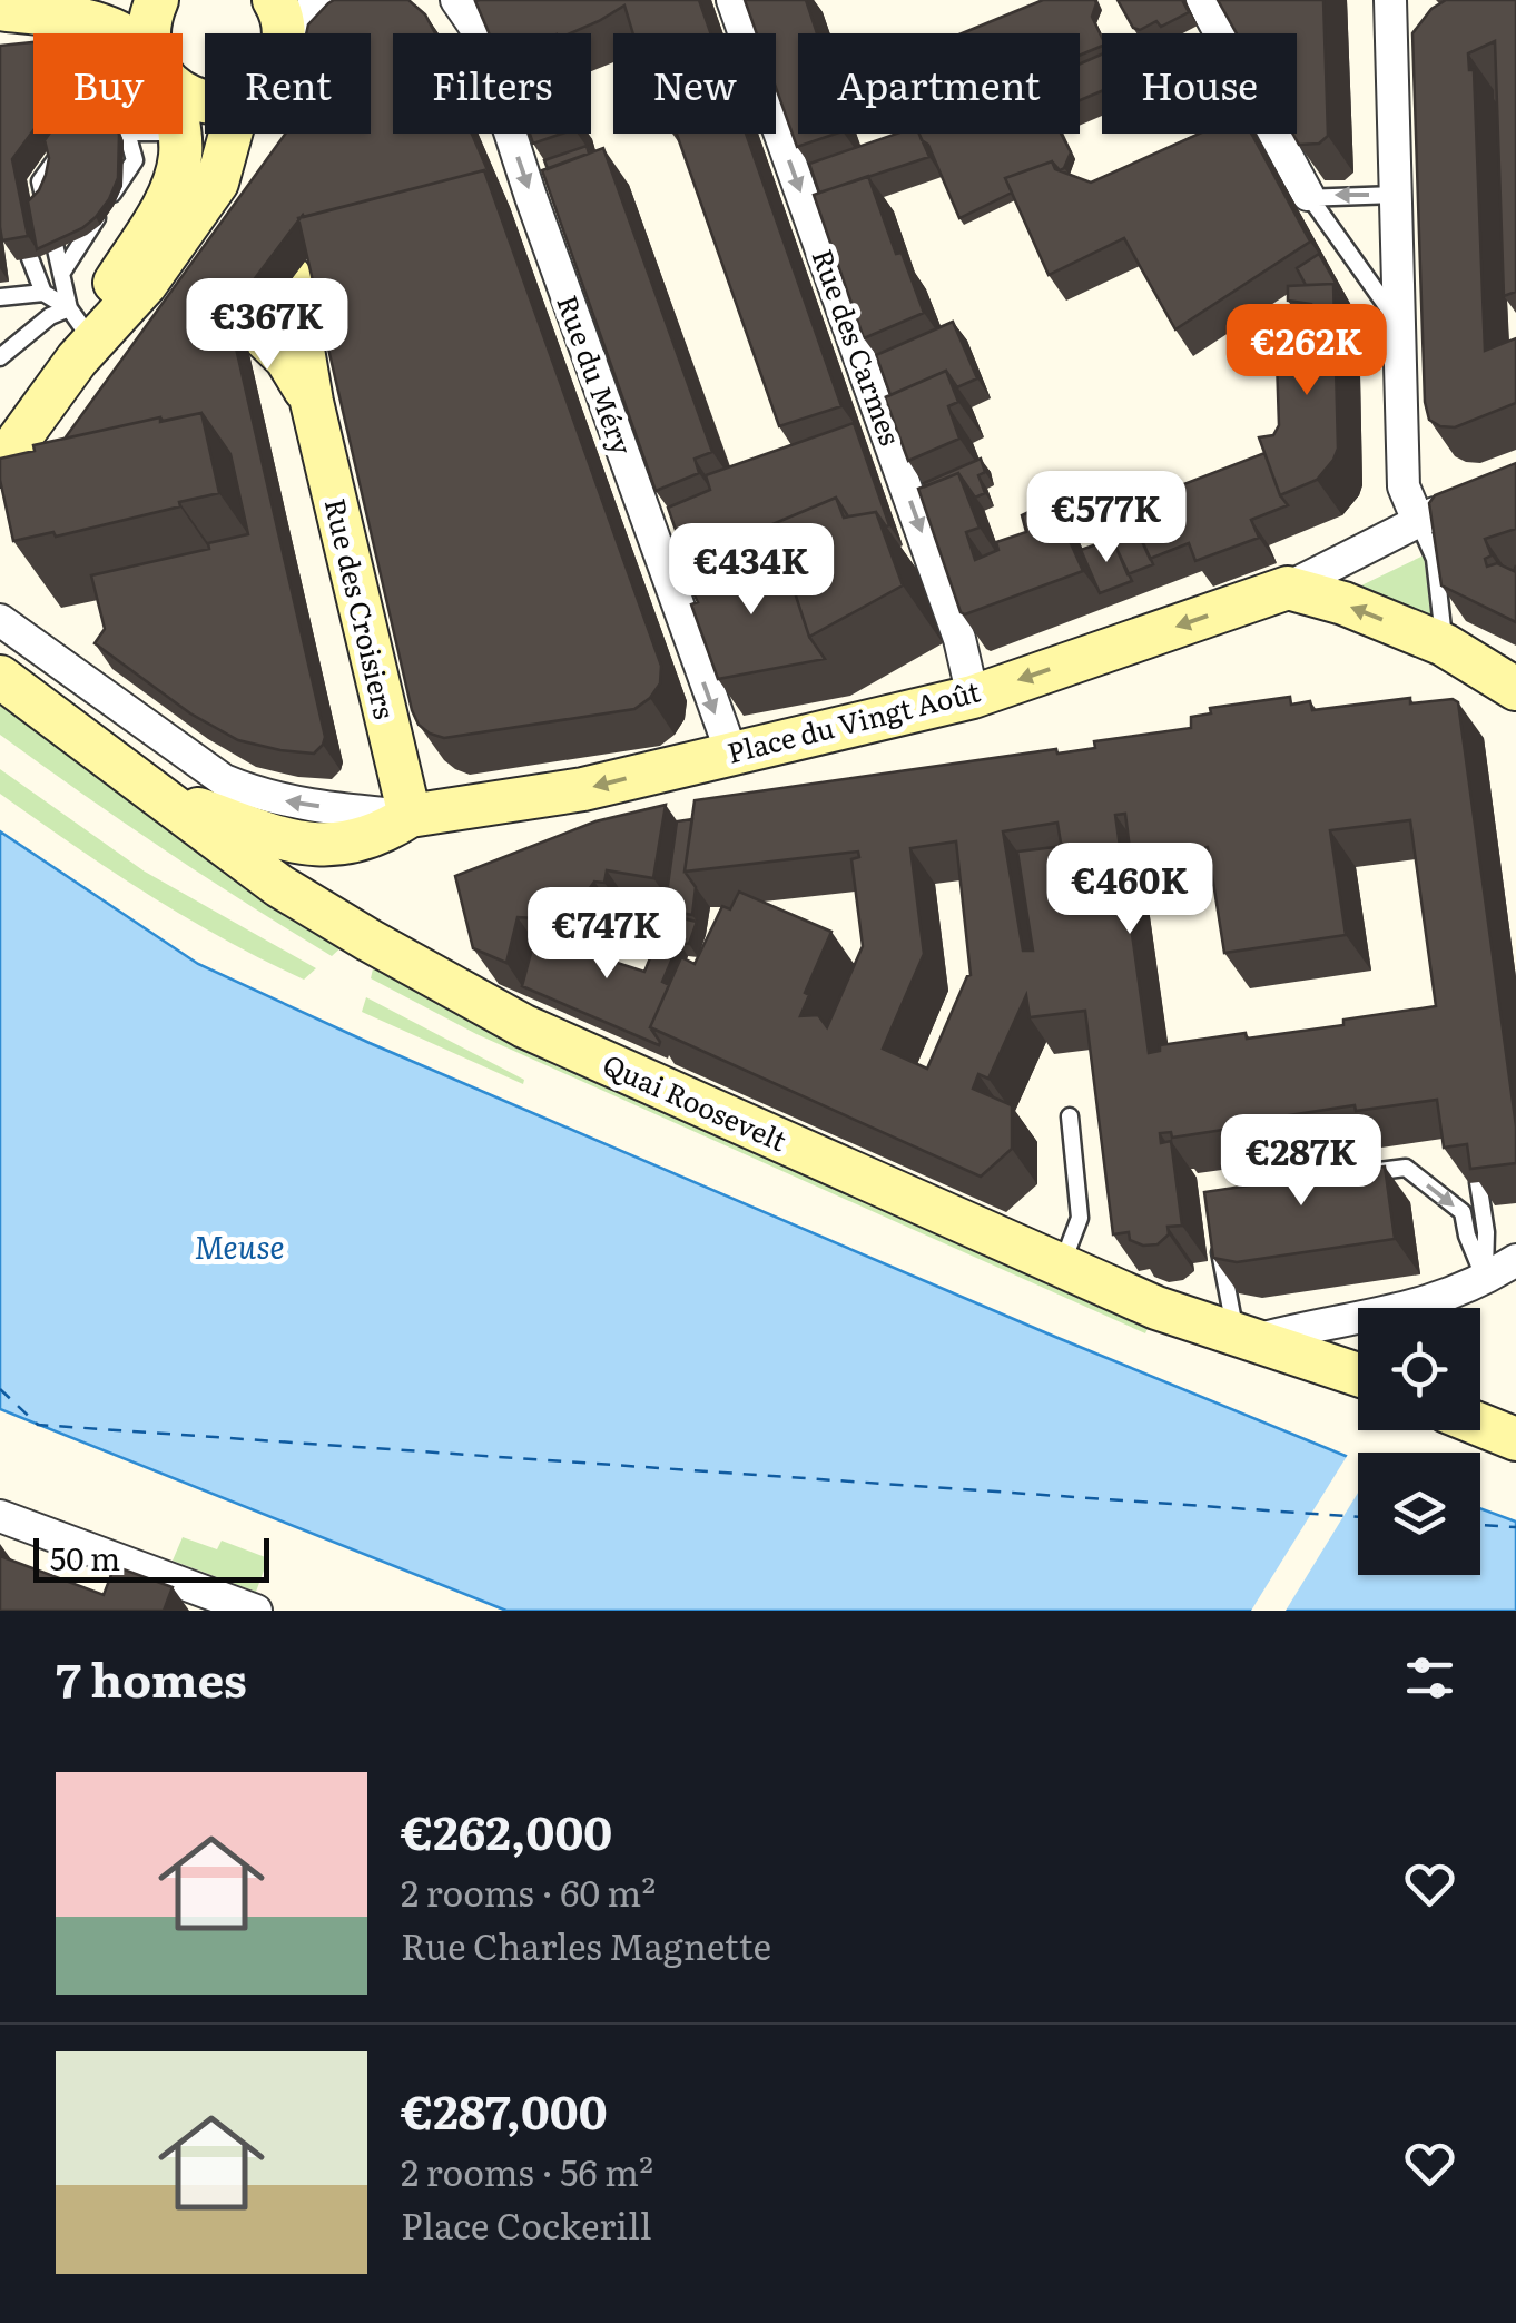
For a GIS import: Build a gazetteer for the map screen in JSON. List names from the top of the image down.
{
  "streets": {
    "street": [
      "Rue des Carmes",
      "Rue du Méry",
      "Rue des Croisiers",
      "Place du Vingt Août",
      "Quai Roosevelt"
    ]
  },
  "crossings": [
    ["Rue des Carmes", "Place du Vingt Août"],
    ["Rue du Méry", "Place du Vingt Août"],
    ["Rue des Croisiers", "Place du Vingt Août"],
    ["Place du Vingt Août", "Quai Roosevelt"]
  ],
  "one_way": ["Rue des Carmes", "Rue du Méry", "Place du Vingt Août"],
  "water": ["Meuse"],
  "scale_bar": "50 m",
  "page": {
    "chip": [
      "Buy",
      "Rent",
      "Filters",
      "New",
      "Apartment",
      "House"
    ],
    "price": [
      "€367K",
      "€262K",
      "€577K",
      "€434K",
      "€460K",
      "€747K",
      "€287K"
    ],
    "scale": "50 m",
    "heading": "7 homes",
    "list": [
      {
        "name": "€262,000",
        "note": "2 rooms · 60 m² · Rue Charles Magnette"
      },
      {
        "name": "€287,000",
        "note": "2 rooms · 56 m² · Place Cockerill"
      }
    ]
  }
}
